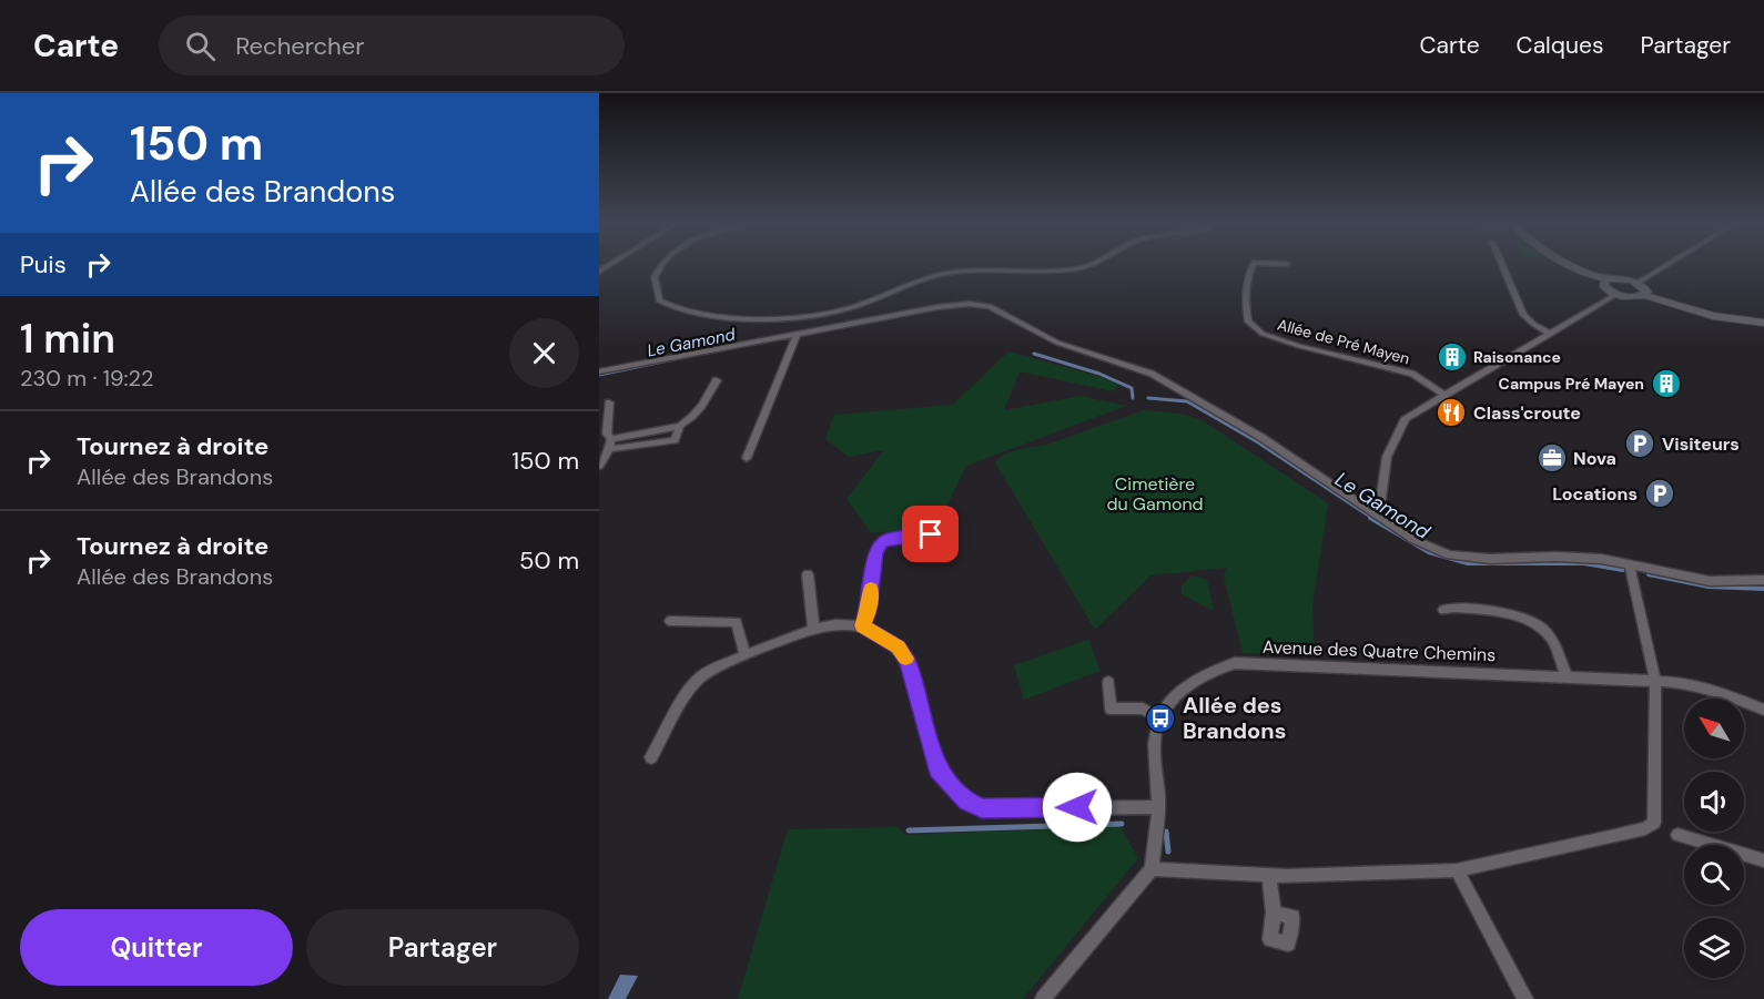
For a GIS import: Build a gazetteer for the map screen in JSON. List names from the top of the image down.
{
  "streets": {
    "street": ["Allée de Pré Mayen", "Avenue des Quatre Chemins"]
  },
  "water": ["Le Gamond"],
  "parks": ["Cimetière du Gamond"],
  "places": {
    "building": ["Raisonance", "Campus Pré Mayen"],
    "restaurant": ["Class'croute"],
    "parking": ["Visiteurs", "Locations"],
    "office": ["Nova"],
    "bus stop": ["Allée des Brandons"]
  },
  "north": "top left",
  "page": {
    "header": "Carte",
    "search": "Rechercher",
    "nav": ["Carte", "Calques", "Partager"],
    "turn": ["150 m", "Allée des Brandons"],
    "then": "Puis",
    "heading": ["1 min", "230 m · 19:22"],
    "list": [
      {
        "name": "Tournez à droite",
        "note": "Allée des Brandons",
        "value": "150 m"
      },
      {
        "name": "Tournez à droite",
        "note": "Allée des Brandons",
        "value": "50 m"
      }
    ],
    "buttons": ["Quitter", "Partager"]
  }
}
